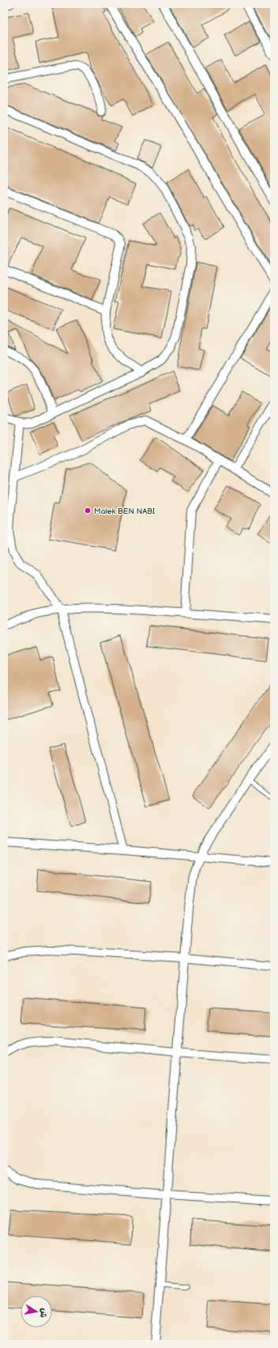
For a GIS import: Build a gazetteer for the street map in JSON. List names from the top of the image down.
{
  "places": ["Malek BEN NABI"],
  "north": "right"
}
